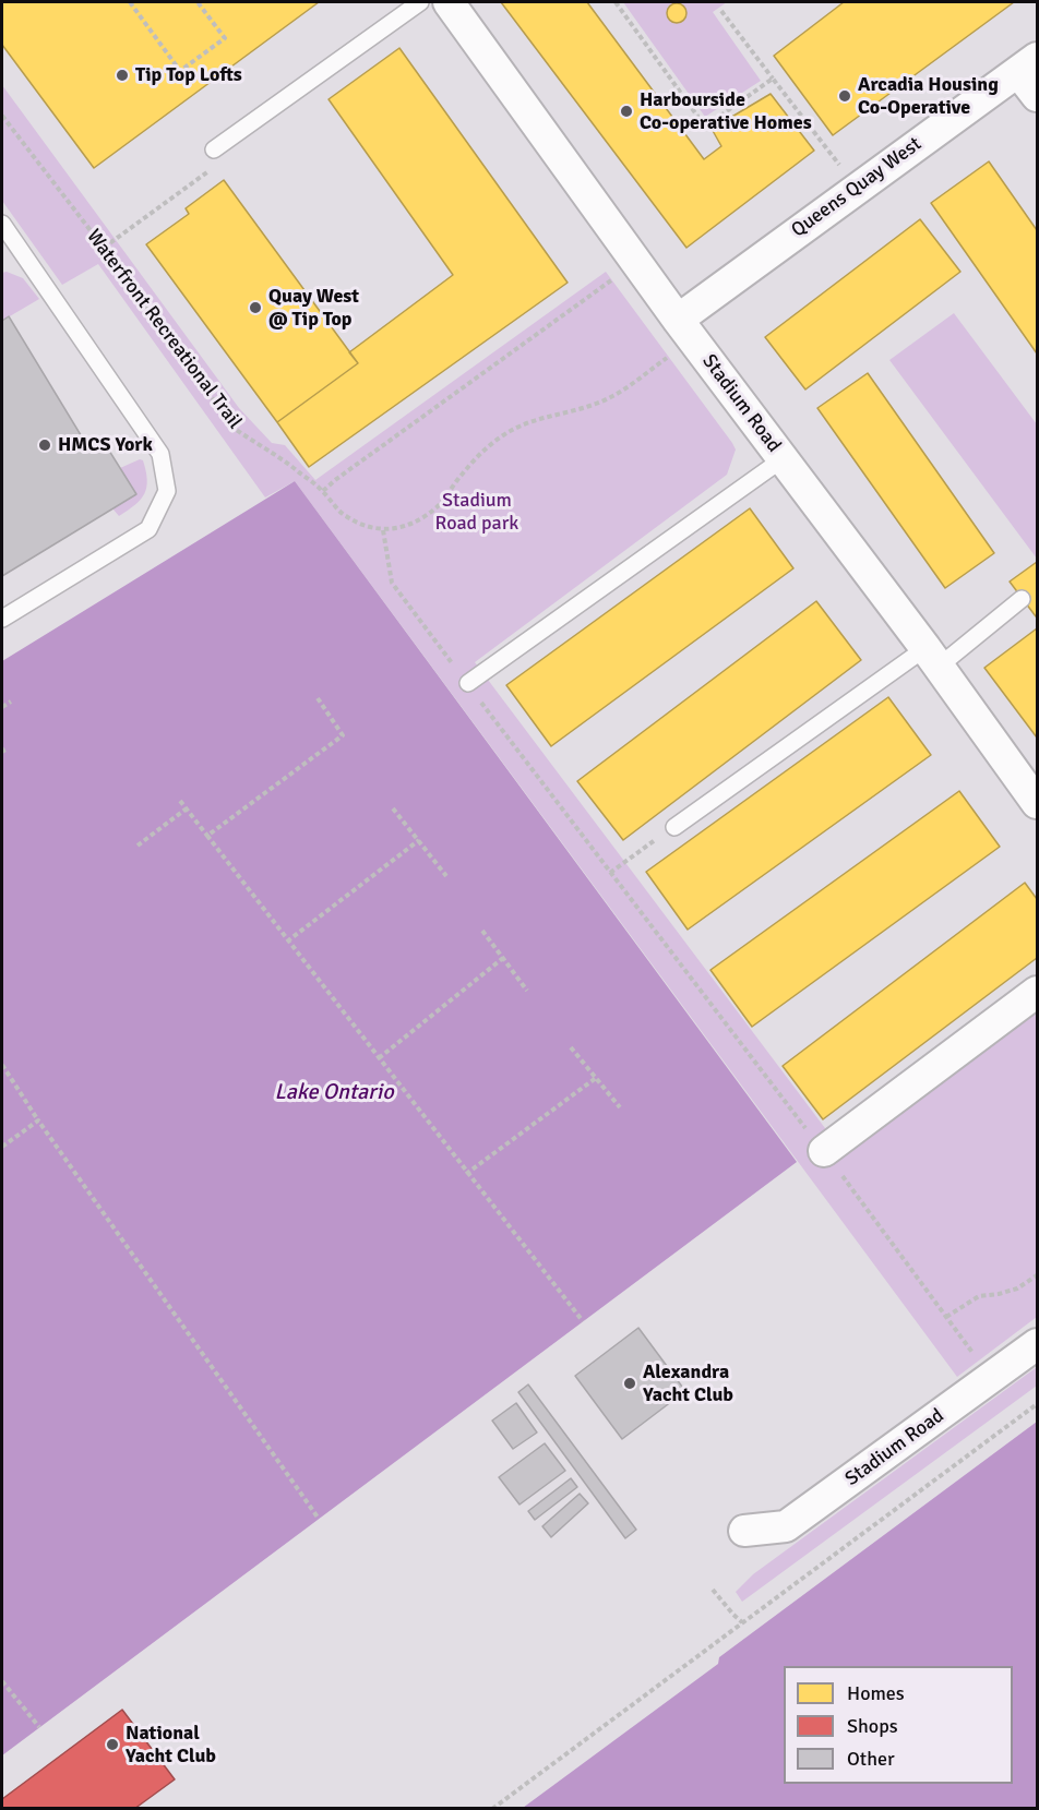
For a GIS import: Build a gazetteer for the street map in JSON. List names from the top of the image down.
{
  "streets": {
    "street": ["Queens Quay West", "Stadium Road"],
    "path": ["Waterfront Recreational Trail"]
  },
  "crossings": [
    ["Queens Quay West", "Stadium Road"]
  ],
  "water": ["Lake Ontario"],
  "parks": ["Stadium Road park"],
  "places": [
    "Tip Top Lofts",
    "Arcadia Housing Co-Operative",
    "Harbourside Co-operative Homes",
    "Quay West @ Tip Top",
    "HMCS York",
    "Alexandra Yacht Club",
    "National Yacht Club"
  ],
  "legend": ["Homes", "Shops", "Other"]
}
